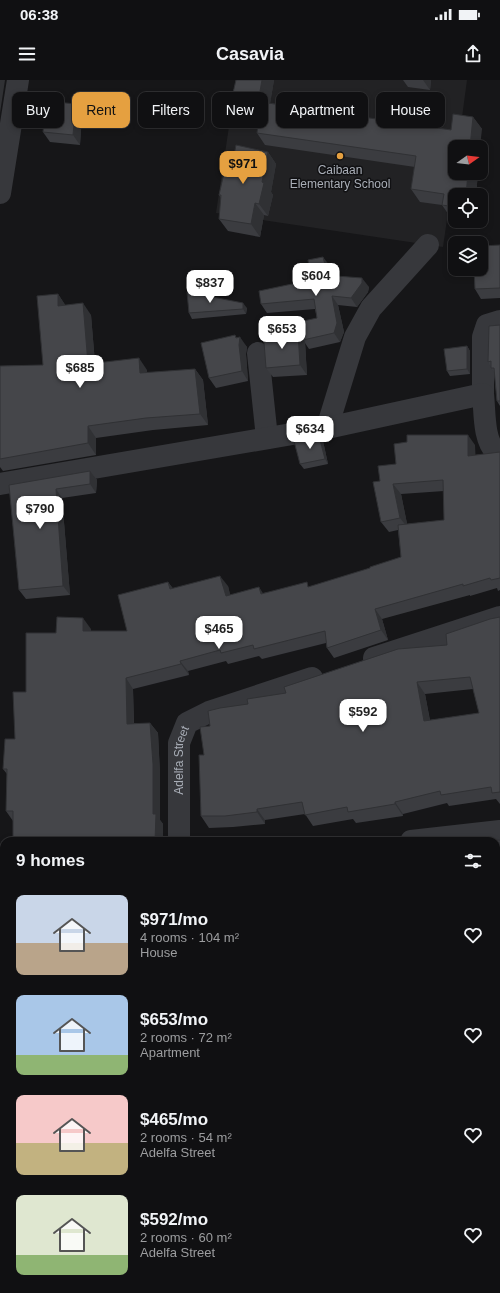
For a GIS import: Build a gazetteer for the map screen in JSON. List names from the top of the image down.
{
  "streets": {
    "street": ["Adelfa Street"]
  },
  "places": ["Caibaan Elementary School"],
  "north": "right",
  "page": {
    "status": "06:38",
    "header": "Casavia",
    "chip": [
      "Buy",
      "Rent",
      "Filters",
      "New",
      "Apartment",
      "House"
    ],
    "price": [
      "$971",
      "$604",
      "$837",
      "$653",
      "$685",
      "$634",
      "$790",
      "$465",
      "$592"
    ],
    "heading": "9 homes",
    "list": [
      {
        "name": "$971/mo",
        "note": "4 rooms · 104 m² · House"
      },
      {
        "name": "$653/mo",
        "note": "2 rooms · 72 m² · Apartment"
      },
      {
        "name": "$465/mo",
        "note": "2 rooms · 54 m² · Adelfa Street"
      },
      {
        "name": "$592/mo",
        "note": "2 rooms · 60 m² · Adelfa Street"
      }
    ]
  }
}
